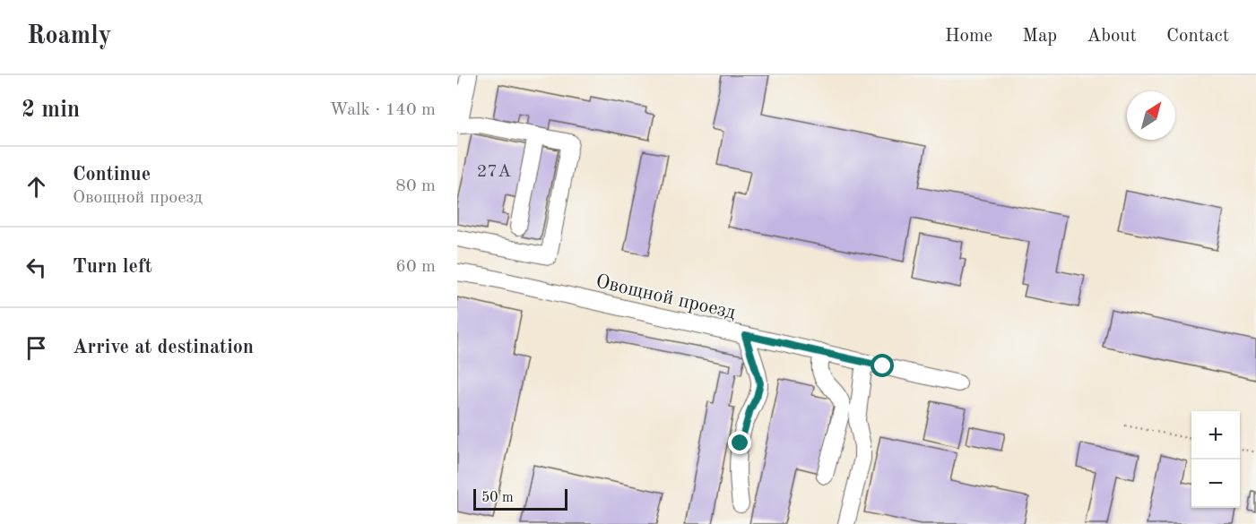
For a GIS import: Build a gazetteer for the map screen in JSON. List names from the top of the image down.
{
  "streets": {
    "street": ["Овощной проезд"]
  },
  "house_numbers": ["27А"],
  "scale_bar": "50 m",
  "north": "top right",
  "page": {
    "header": "Roamly",
    "nav": [
      "Home",
      "Map",
      "About",
      "Contact"
    ],
    "heading": ["2 min", "Walk · 140 m"],
    "list": [
      ["Continue", "Овощной проезд", "80 m"],
      ["Turn left", "60 m"],
      "Arrive at destination"
    ],
    "map_buttons": ["+", "−"],
    "scale": "50 m"
  }
}
